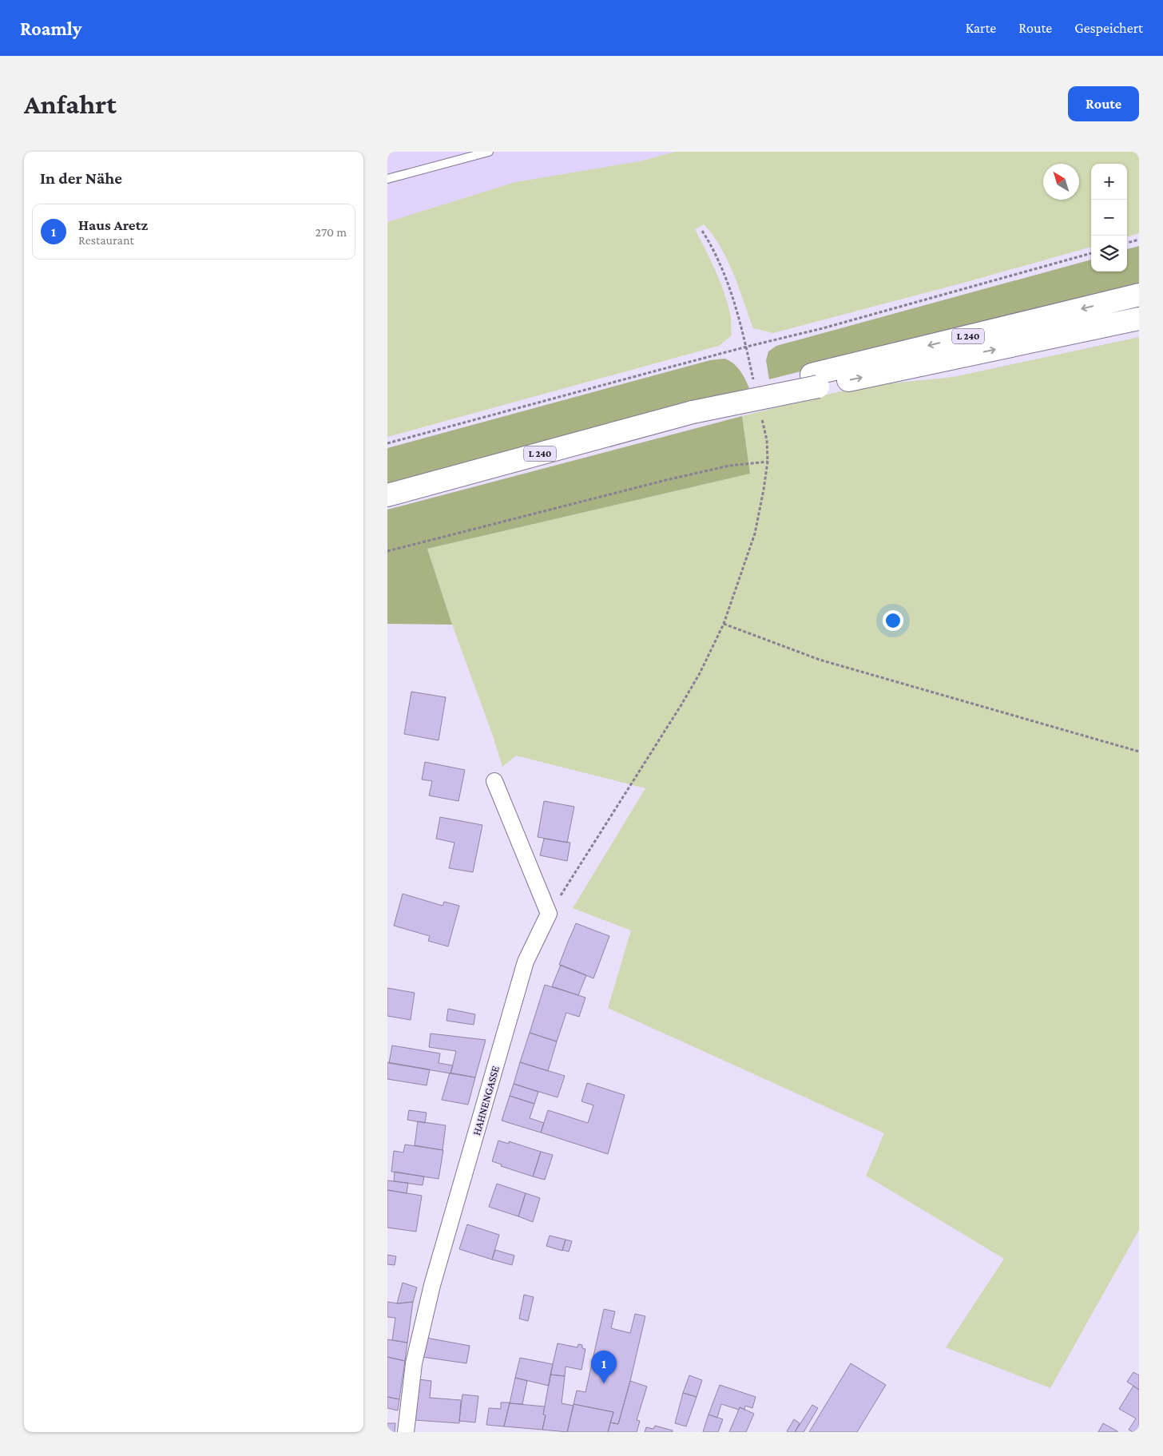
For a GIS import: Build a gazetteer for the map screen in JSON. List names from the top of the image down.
{
  "streets": {
    "main road": ["L 240"],
    "street": ["HAHNENGASSE"]
  },
  "north": "top left",
  "page": {
    "header": "Roamly",
    "nav": ["Karte", "Route", "Gespeichert"],
    "buttons": "Route",
    "title": "Anfahrt",
    "heading": "In der Nähe",
    "map_buttons": ["+", "−"],
    "list": [
      {
        "mark": "1",
        "name": "Haus Aretz",
        "note": "Restaurant",
        "value": "270 m"
      }
    ],
    "pins": "1"
  }
}
